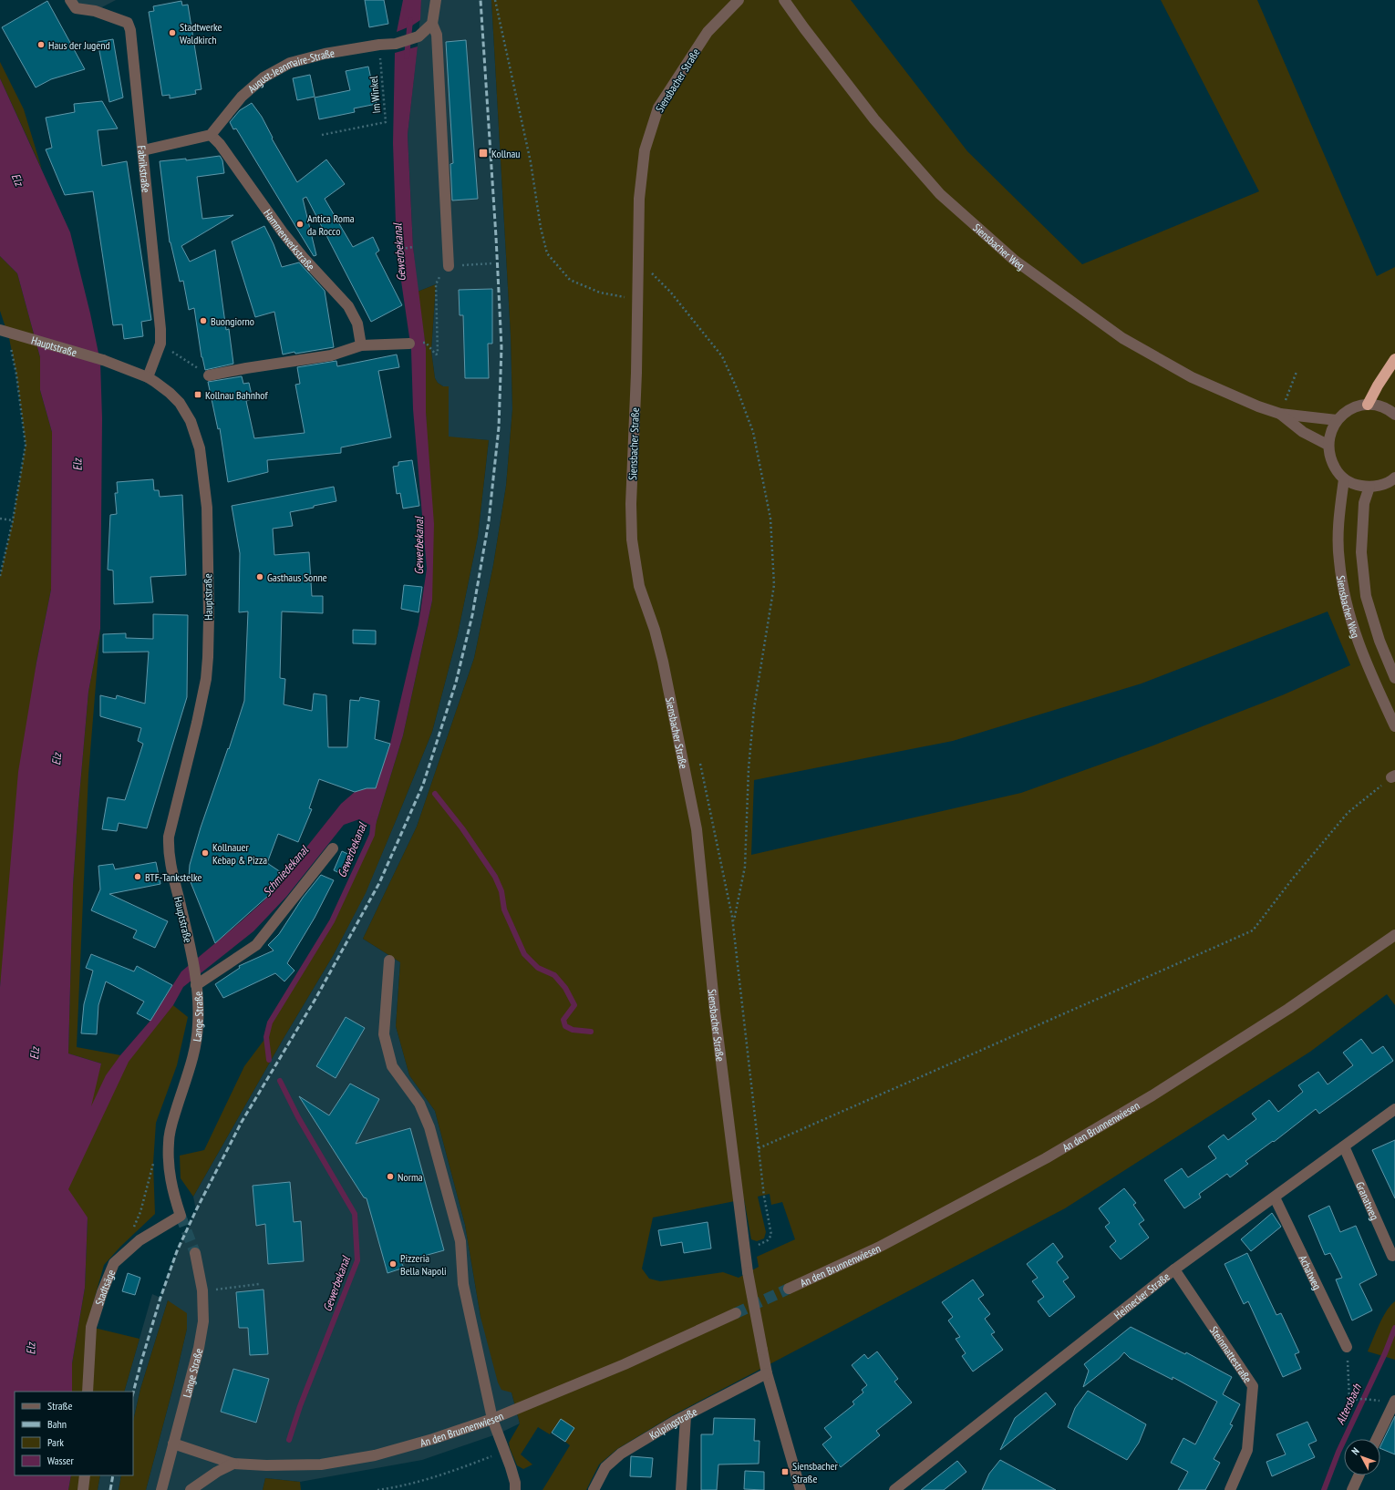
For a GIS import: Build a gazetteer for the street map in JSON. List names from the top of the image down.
{
  "streets": {
    "street": [
      "August-Jeanmaire-Straße",
      "Siensbacher Straße",
      "Fabrikstraße",
      "Hammerwerkstraße",
      "Siensbacher Weg",
      "Hauptstraße",
      "Lange Straße",
      "An den Brunnenwiesen",
      "Granatweg",
      "Achatweg",
      "Stadtsäge",
      "Heimecker Straße",
      "Steinmattestraße",
      "Kolpingstraße"
    ],
    "path": ["Im Winkel"]
  },
  "crossings": [
    ["August-Jeanmaire-Straße", "Im Winkel"],
    ["August-Jeanmaire-Straße", "Hammerwerkstraße"],
    ["Siensbacher Straße", "Kolpingstraße"],
    ["Fabrikstraße", "Hauptstraße"],
    ["Hauptstraße", "Lange Straße"],
    ["Lange Straße", "An den Brunnenwiesen"],
    ["Lange Straße", "Stadtsäge"],
    ["Granatweg", "Heimecker Straße"],
    ["Achatweg", "Heimecker Straße"],
    ["Heimecker Straße", "Steinmattestraße"]
  ],
  "water": [
    "Elz",
    "Gewerbekanal",
    "Schmiedekanal",
    "Altersbach"
  ],
  "places": {
    "other": [
      "Stadtwerke Waldkirch",
      "Haus der Jugend",
      "Antica Roma da Rocco",
      "Buongiorno",
      "Gasthaus Sonne",
      "Kollnauer Kebap & Pizza",
      "BTF-Tankstelke",
      "Norma",
      "Pizzeria Bella Napoli"
    ],
    "transit": ["Kollnau", "Kollnau Bahnhof", "Siensbacher Straße"]
  },
  "legend": [
    "Straße",
    "Bahn",
    "Park",
    "Wasser"
  ],
  "north": "top left"
}
